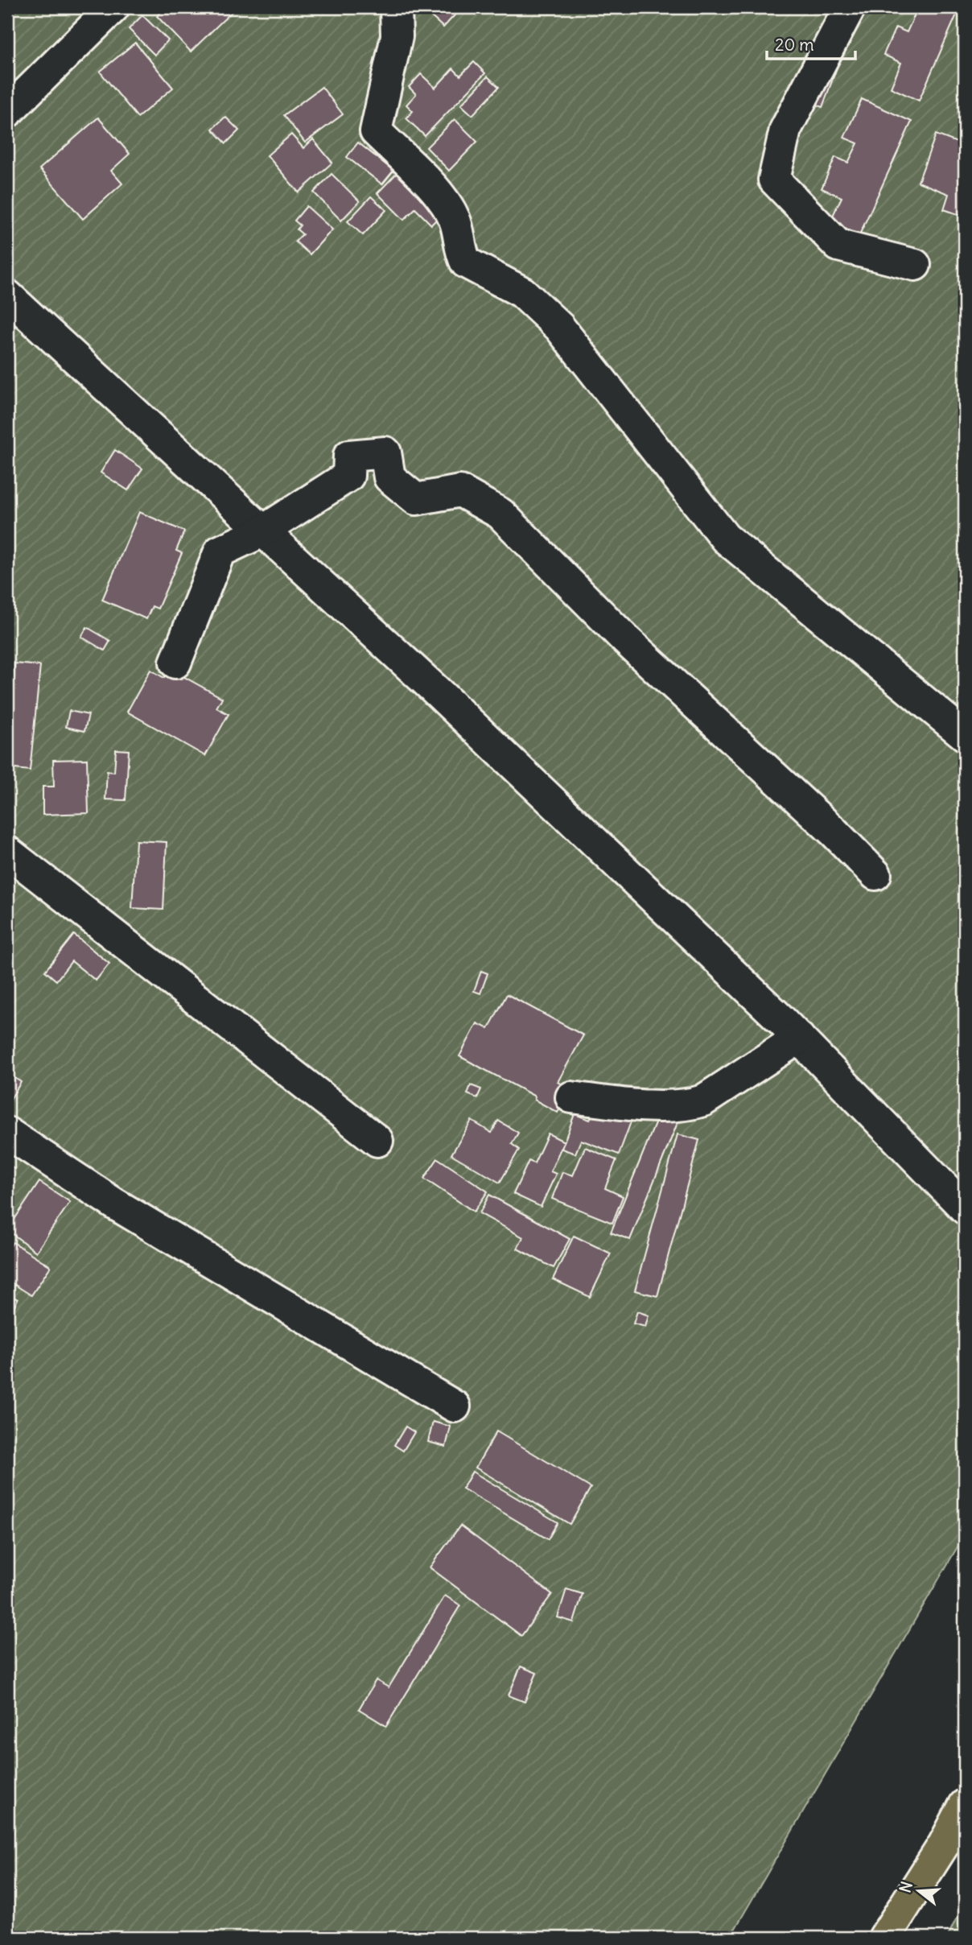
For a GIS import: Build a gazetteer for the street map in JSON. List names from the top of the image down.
{
  "scale_bar": "20 m",
  "north": "left"
}
